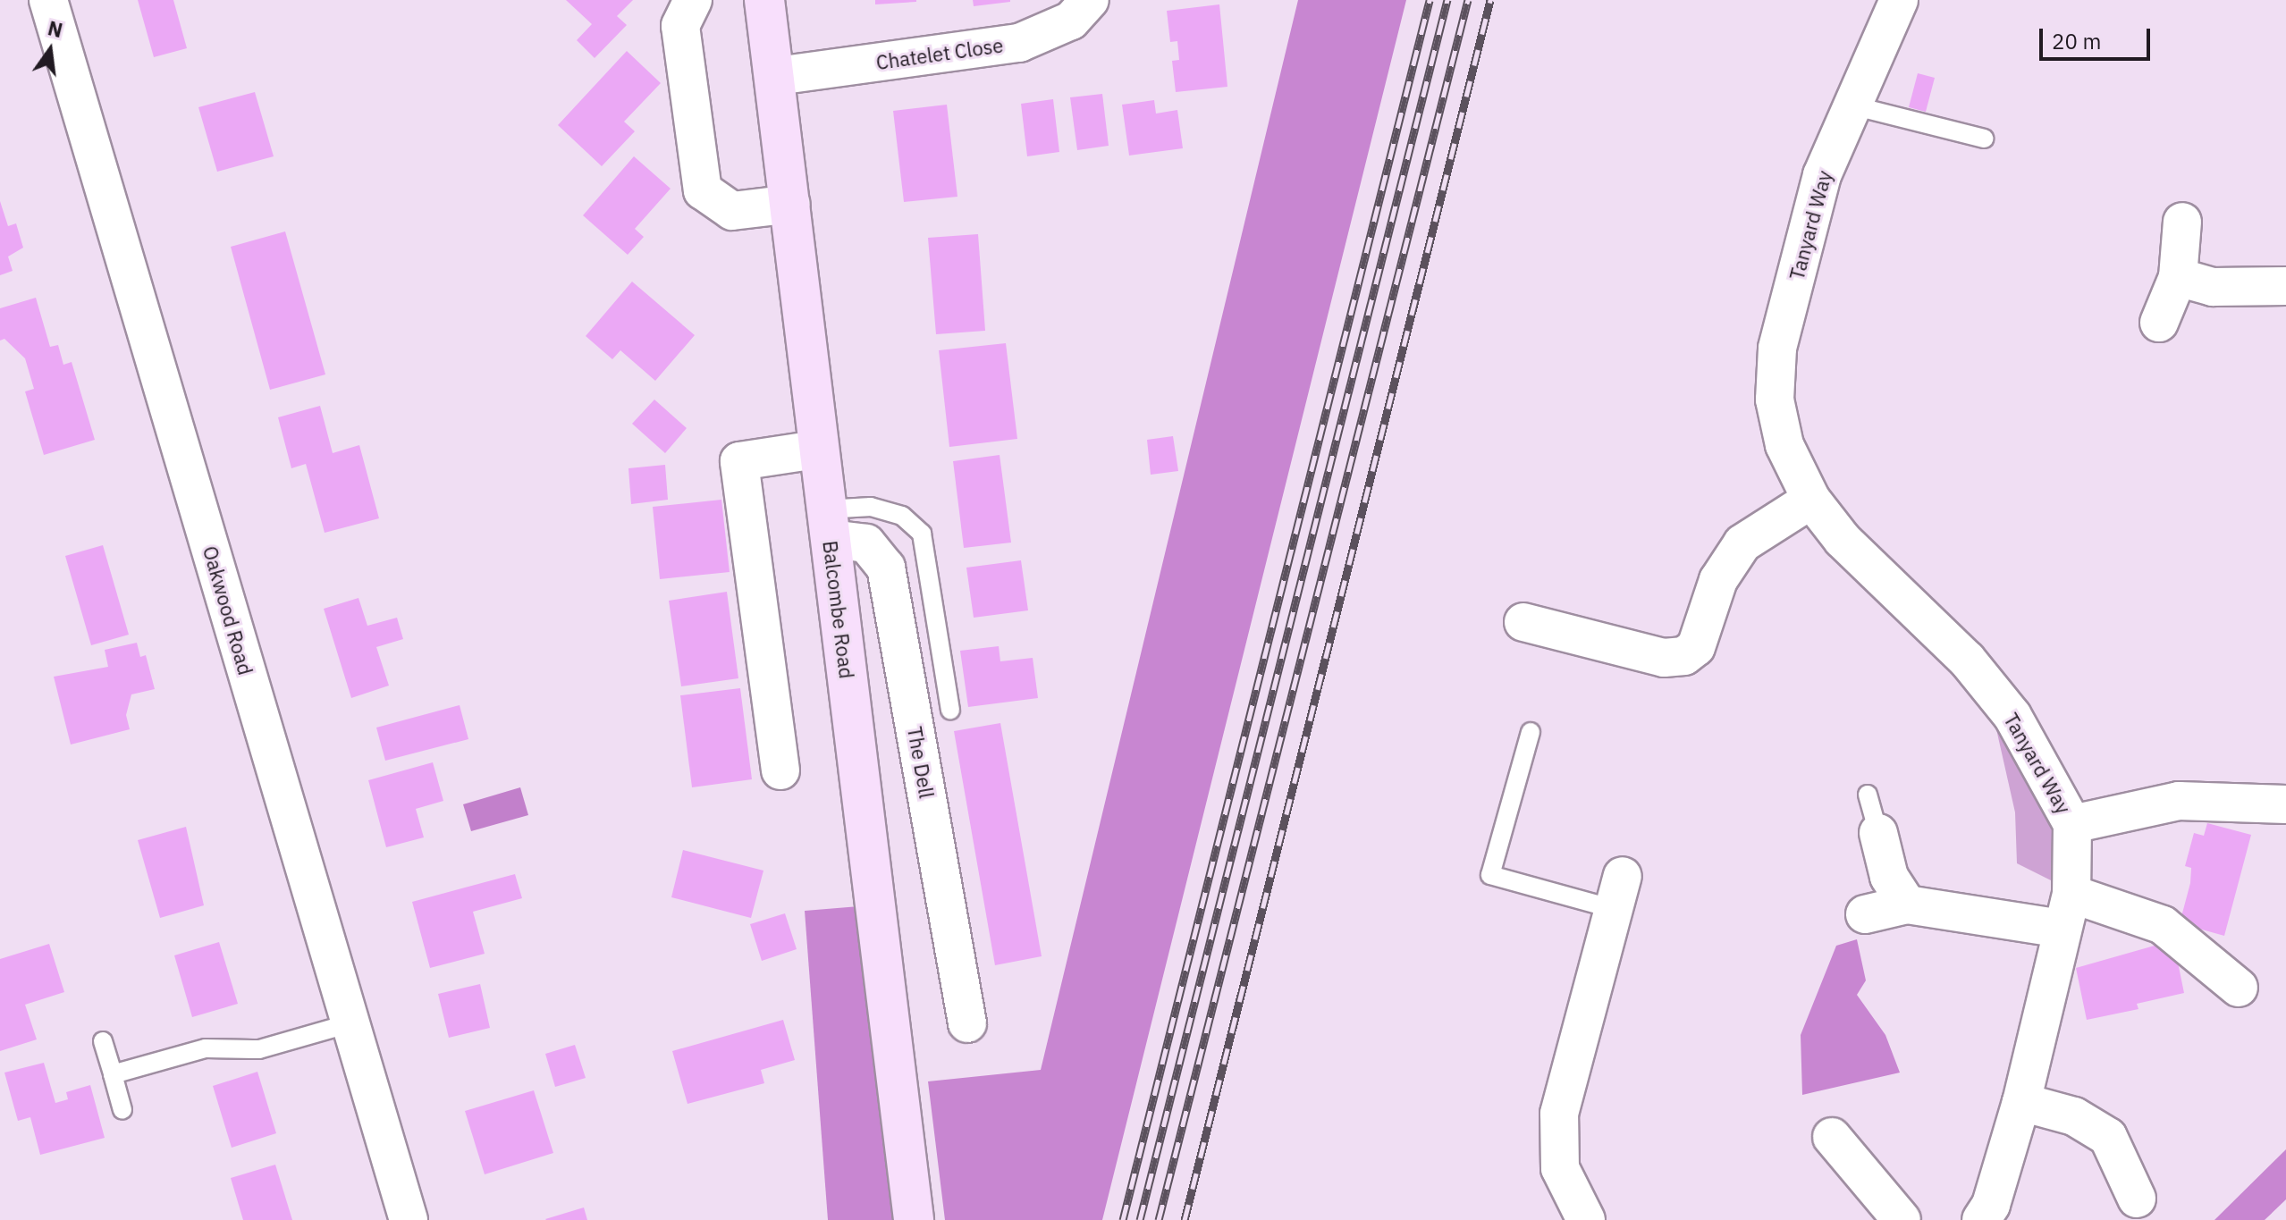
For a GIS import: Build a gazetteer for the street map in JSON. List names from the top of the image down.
{
  "streets": {
    "main road": ["Balcombe Road"],
    "street": [
      "Chatelet Close",
      "Tanyard Way",
      "Oakwood Road",
      "The Dell"
    ]
  },
  "crossings": [
    ["Chatelet Close", "Balcombe Road"],
    ["Balcombe Road", "The Dell"]
  ],
  "scale_bar": "20 m",
  "north": "top"
}
